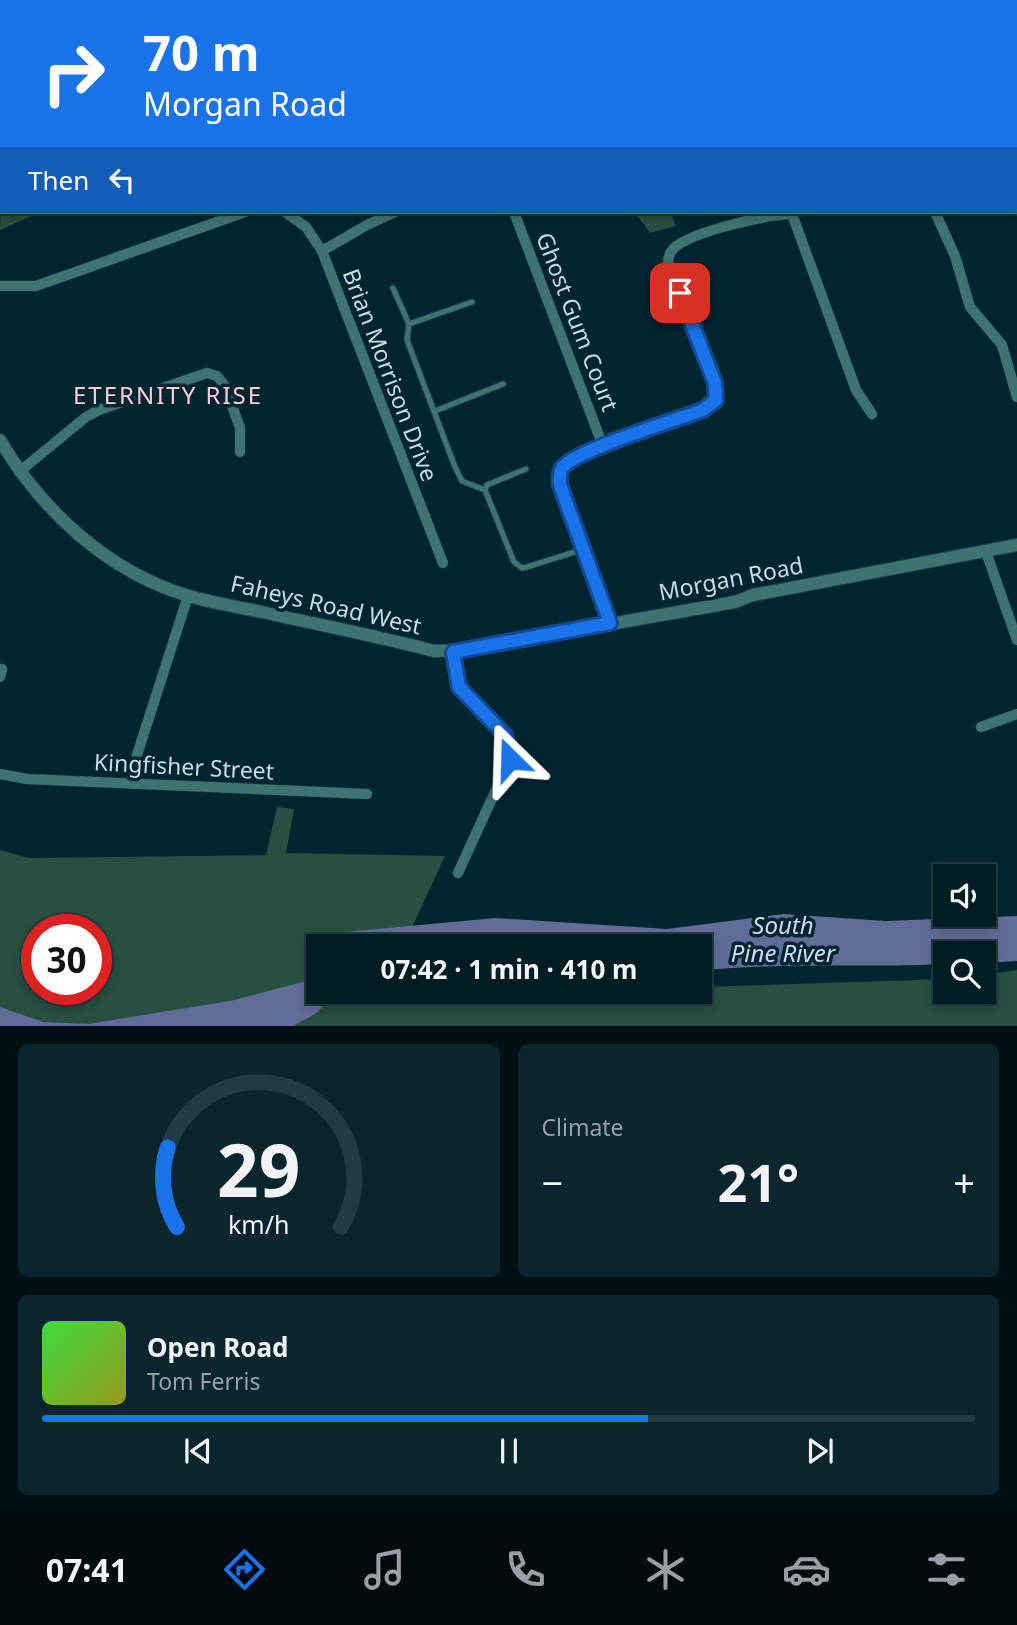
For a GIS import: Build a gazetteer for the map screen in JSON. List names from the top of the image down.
{
  "streets": {
    "street": [
      "Ghost Gum Court",
      "Brian Morrison Drive",
      "Morgan Road",
      "Faheys Road West",
      "Kingfisher Street"
    ]
  },
  "crossings": [
    ["Morgan Road", "Faheys Road West"]
  ],
  "districts": ["ETERNITY RISE"],
  "water": ["South Pine River"],
  "page": {
    "turn": ["70 m", "Morgan Road"],
    "then": "Then",
    "limit": "30",
    "trip": "07:42 · 1 min · 410 m",
    "tile": "Climate",
    "heat": ["−", "21°", "+"],
    "song": ["Open Road", "Tom Ferris"],
    "tabs": "07:41",
    "gauge": ["29", "km/h"]
  }
}
